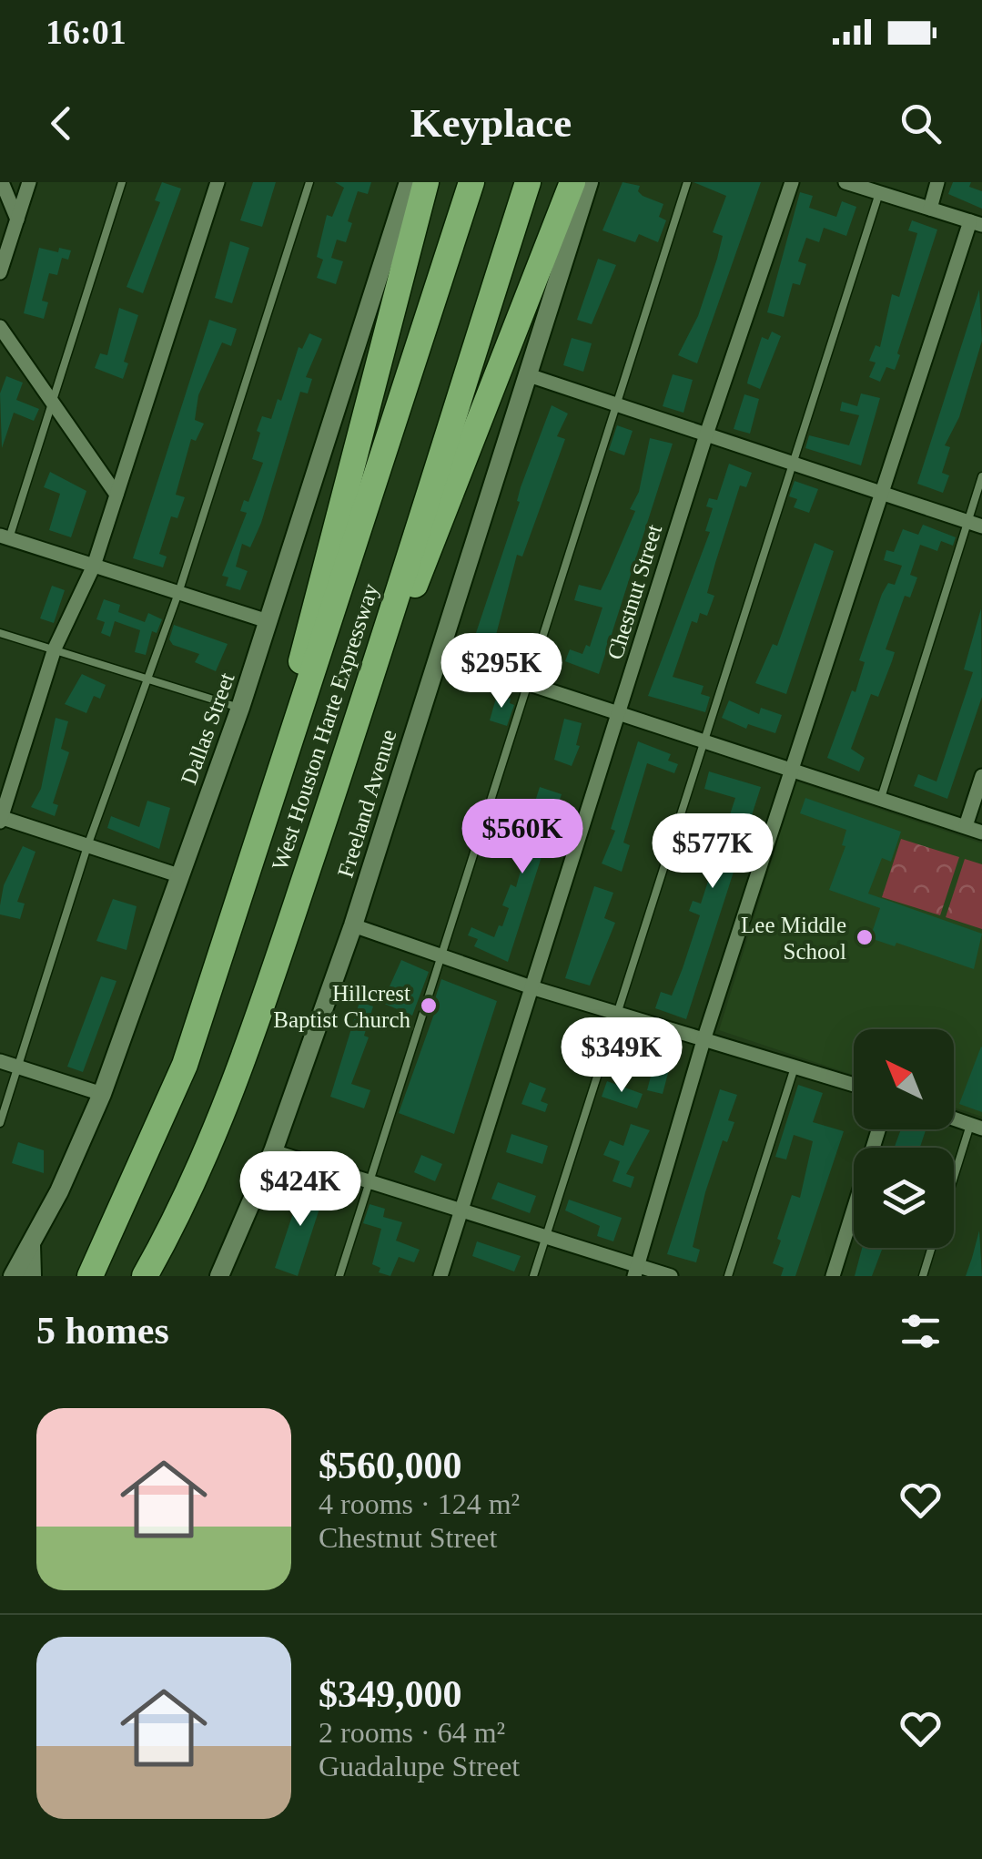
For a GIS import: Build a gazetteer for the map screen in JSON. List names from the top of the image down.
{
  "streets": {
    "highway": ["West Houston Harte Expressway"],
    "main road": ["Dallas Street", "Freeland Avenue"],
    "street": ["Chestnut Street"]
  },
  "places": ["Lee Middle School", "Hillcrest Baptist Church"],
  "north": "top left",
  "page": {
    "status": "16:01",
    "header": "Keyplace",
    "price": [
      "$295K",
      "$560K",
      "$577K",
      "$349K",
      "$424K"
    ],
    "heading": "5 homes",
    "list": [
      {
        "name": "$560,000",
        "note": "4 rooms · 124 m² · Chestnut Street"
      },
      {
        "name": "$349,000",
        "note": "2 rooms · 64 m² · Guadalupe Street"
      }
    ]
  }
}
